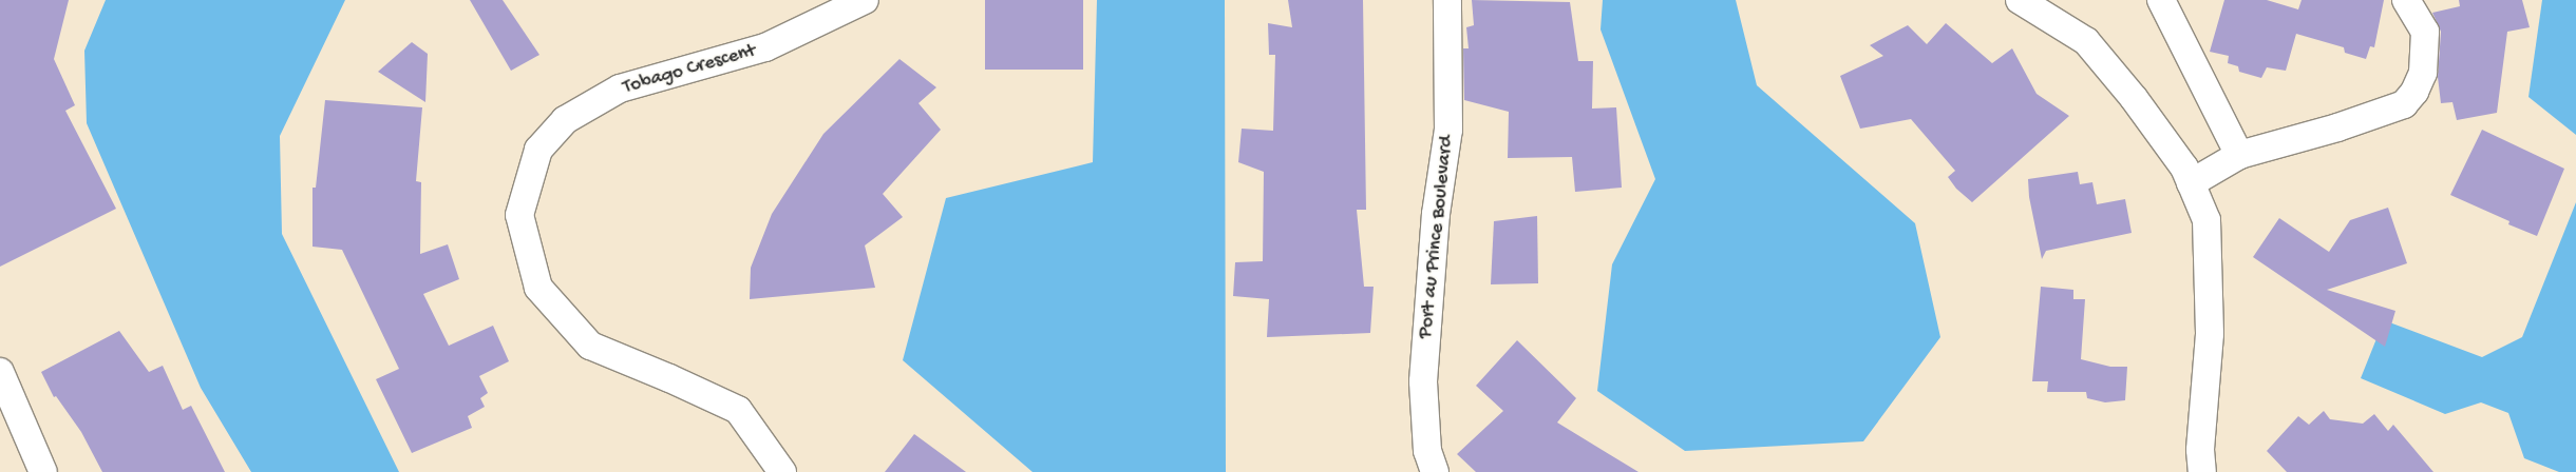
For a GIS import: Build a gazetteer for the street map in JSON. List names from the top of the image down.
{
  "streets": {
    "street": ["Tobago Crescent", "Port au Prince Boulevard"]
  }
}
